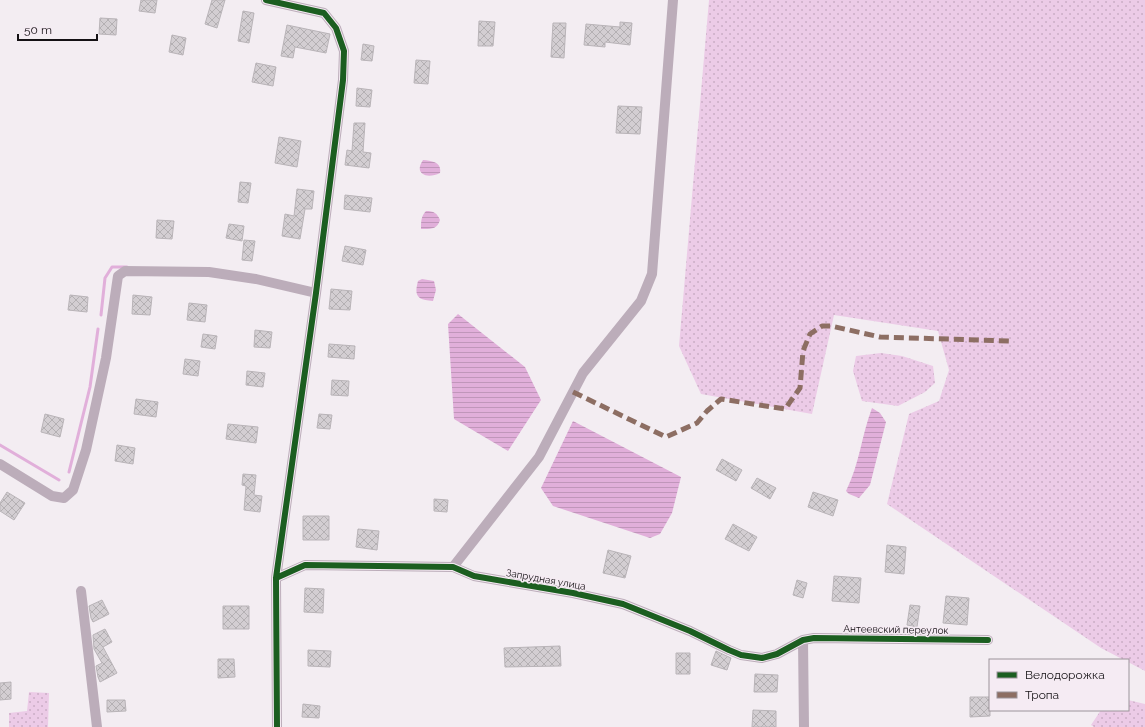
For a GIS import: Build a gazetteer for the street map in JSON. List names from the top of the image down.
{
  "streets": {
    "street": ["Запрудная улица", "Антеевский переулок"]
  },
  "crossings": [
    ["Запрудная улица", "Антеевский переулок"]
  ],
  "legend": ["Велодорожка", "Тропа"],
  "scale_bar": "50 m"
}
